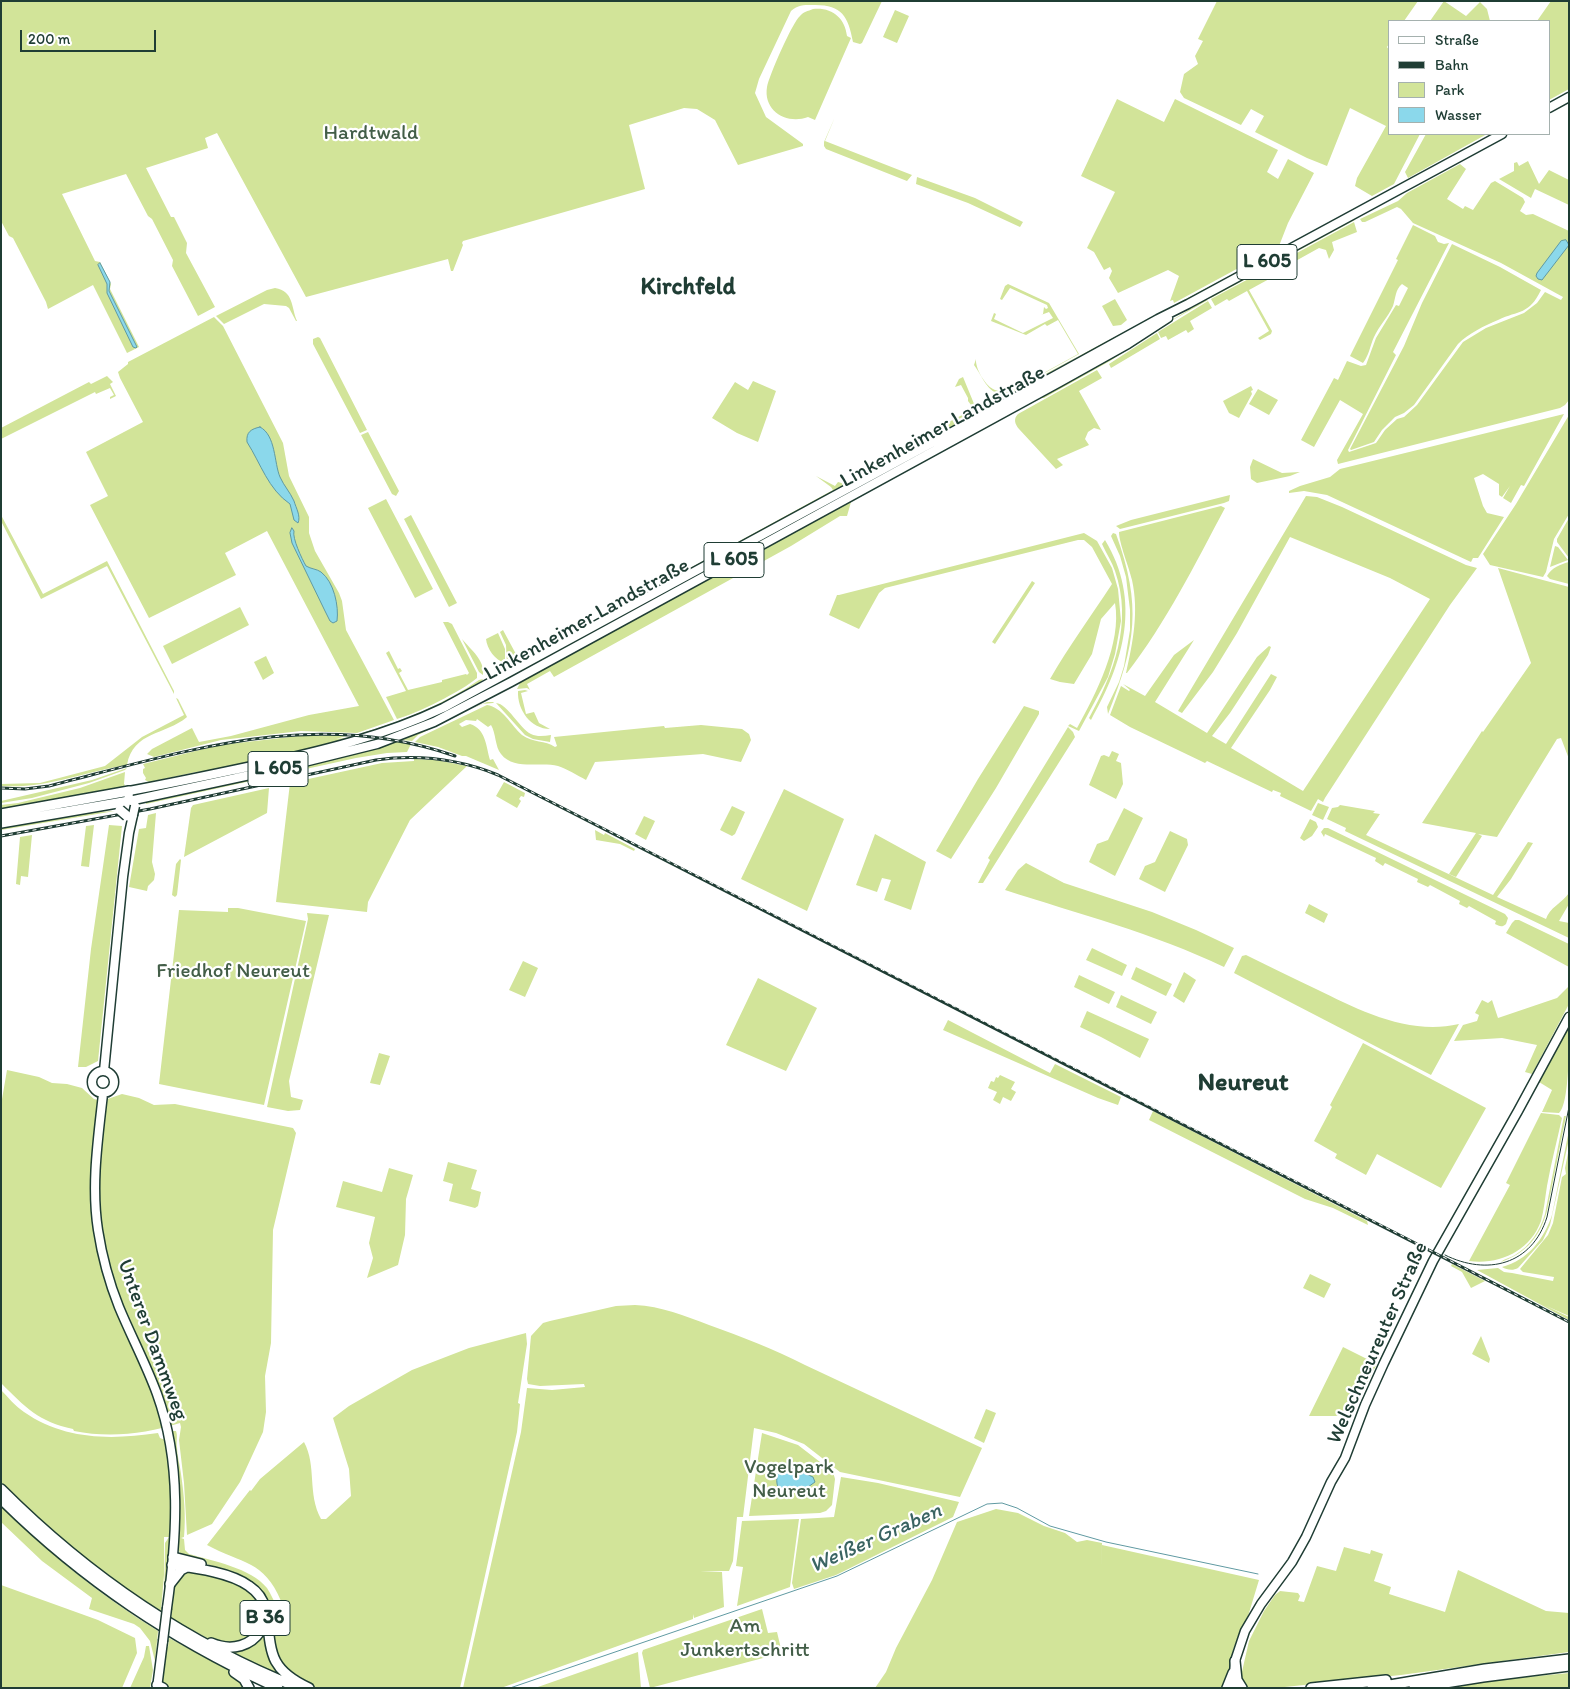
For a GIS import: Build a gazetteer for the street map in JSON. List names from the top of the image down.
{
  "streets": {
    "highway": ["L 605", "B 36"],
    "main road": ["Linkenheimer Landstraße", "Unterer Dammweg", "Welschneureuter Straße"]
  },
  "crossings": [
    ["L 605", "Linkenheimer Landstraße"],
    ["Unterer Dammweg", "B 36"]
  ],
  "districts": ["Kirchfeld", "Neureut"],
  "water": ["Weißer Graben"],
  "parks": [
    "Hardtwald",
    "Friedhof Neureut",
    "Vogelpark Neureut",
    "Am Junkertschritt"
  ],
  "legend": [
    "Straße",
    "Bahn",
    "Park",
    "Wasser"
  ],
  "scale_bar": "200 m"
}
